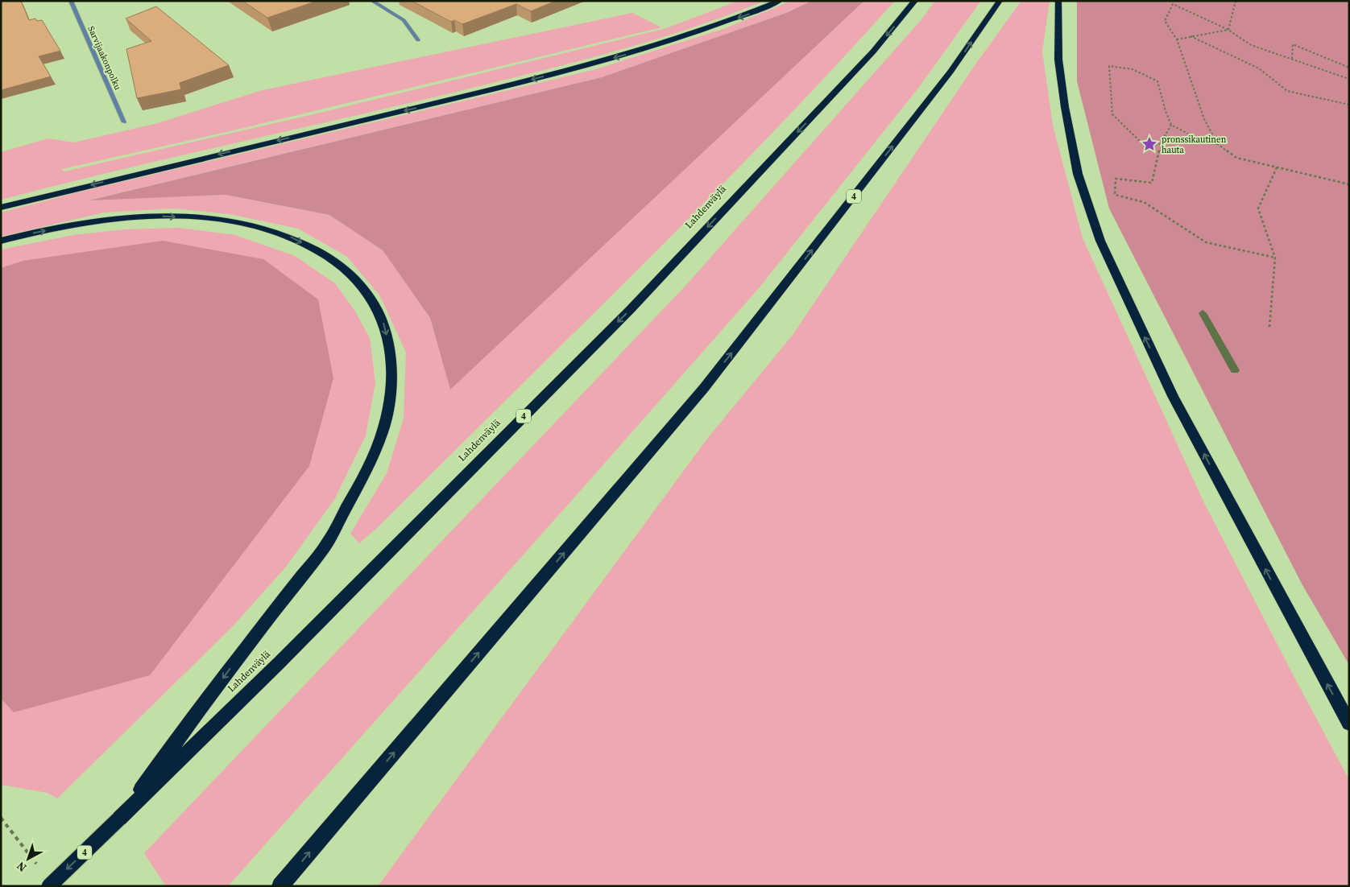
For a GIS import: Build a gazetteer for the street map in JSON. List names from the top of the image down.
{
  "streets": {
    "highway": ["4", "Lahdenväylä"],
    "street": ["Sarvijaakonpolku"]
  },
  "places": {
    "place": ["pronssikautinen hauta"]
  },
  "north": "bottom left"
}
